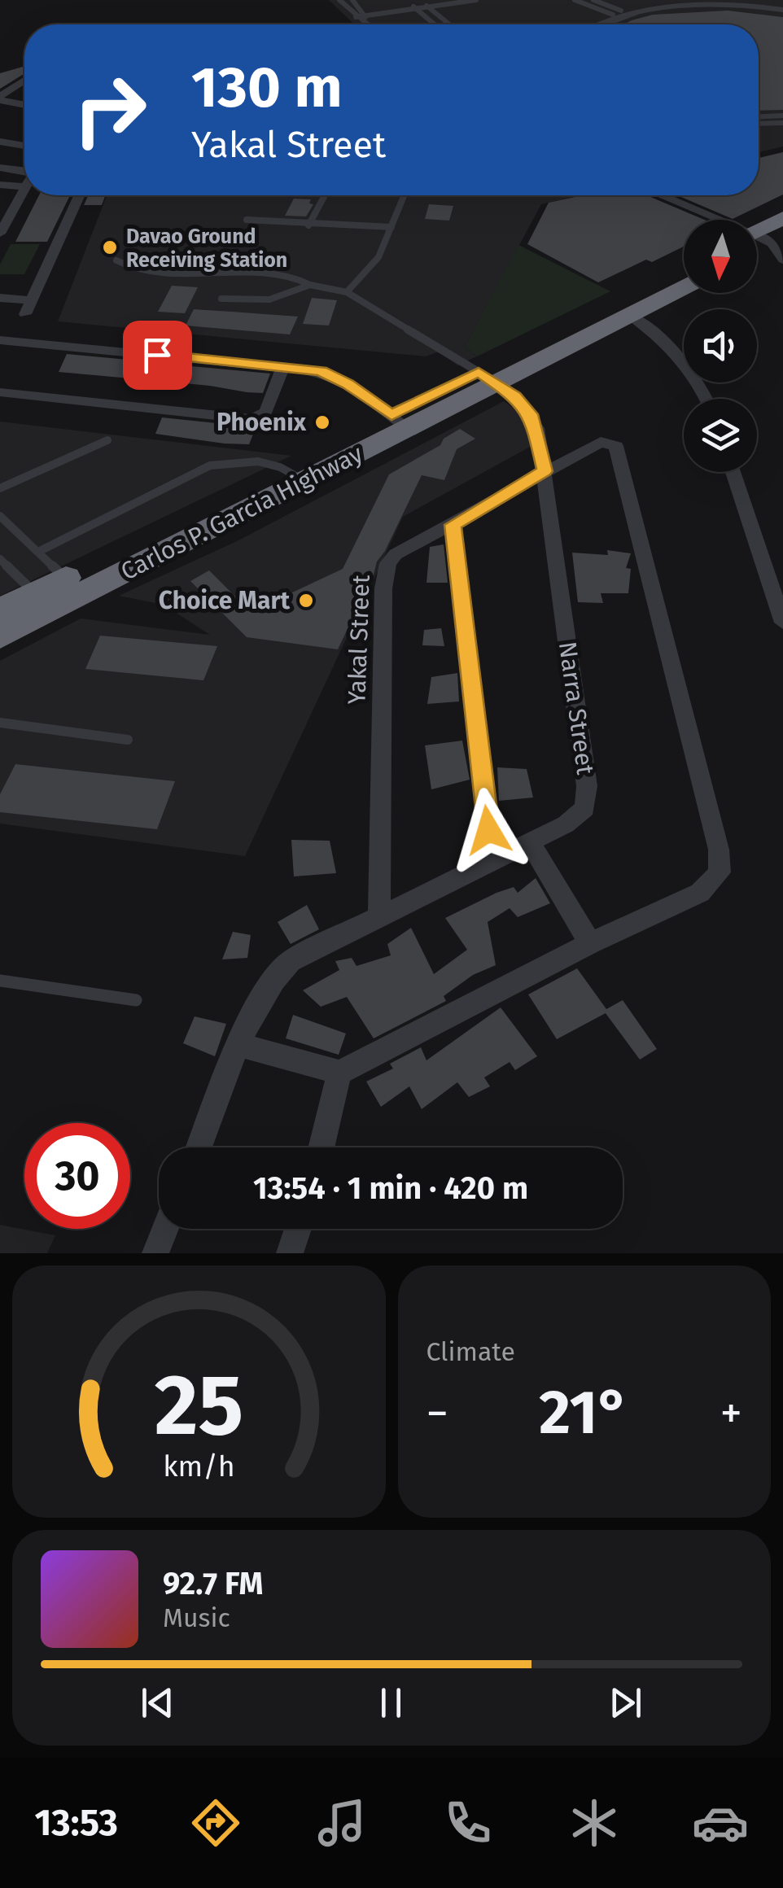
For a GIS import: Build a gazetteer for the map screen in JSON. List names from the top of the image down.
{
  "streets": {
    "highway": ["Carlos P. Garcia Highway"],
    "street": ["Yakal Street", "Narra Street"]
  },
  "crossings": [
    ["Carlos P. Garcia Highway", "Narra Street"],
    ["Yakal Street", "Narra Street"]
  ],
  "places": ["Davao Ground Receiving Station", "Phoenix", "Choice Mart"],
  "north": "bottom",
  "page": {
    "turn": ["130 m", "Yakal Street"],
    "limit": "30",
    "trip": "13:54 · 1 min · 420 m",
    "tile": "Climate",
    "heat": ["−", "21°", "+"],
    "song": ["92.7 FM", "Music"],
    "tabs": "13:53",
    "gauge": ["25", "km/h"]
  }
}
